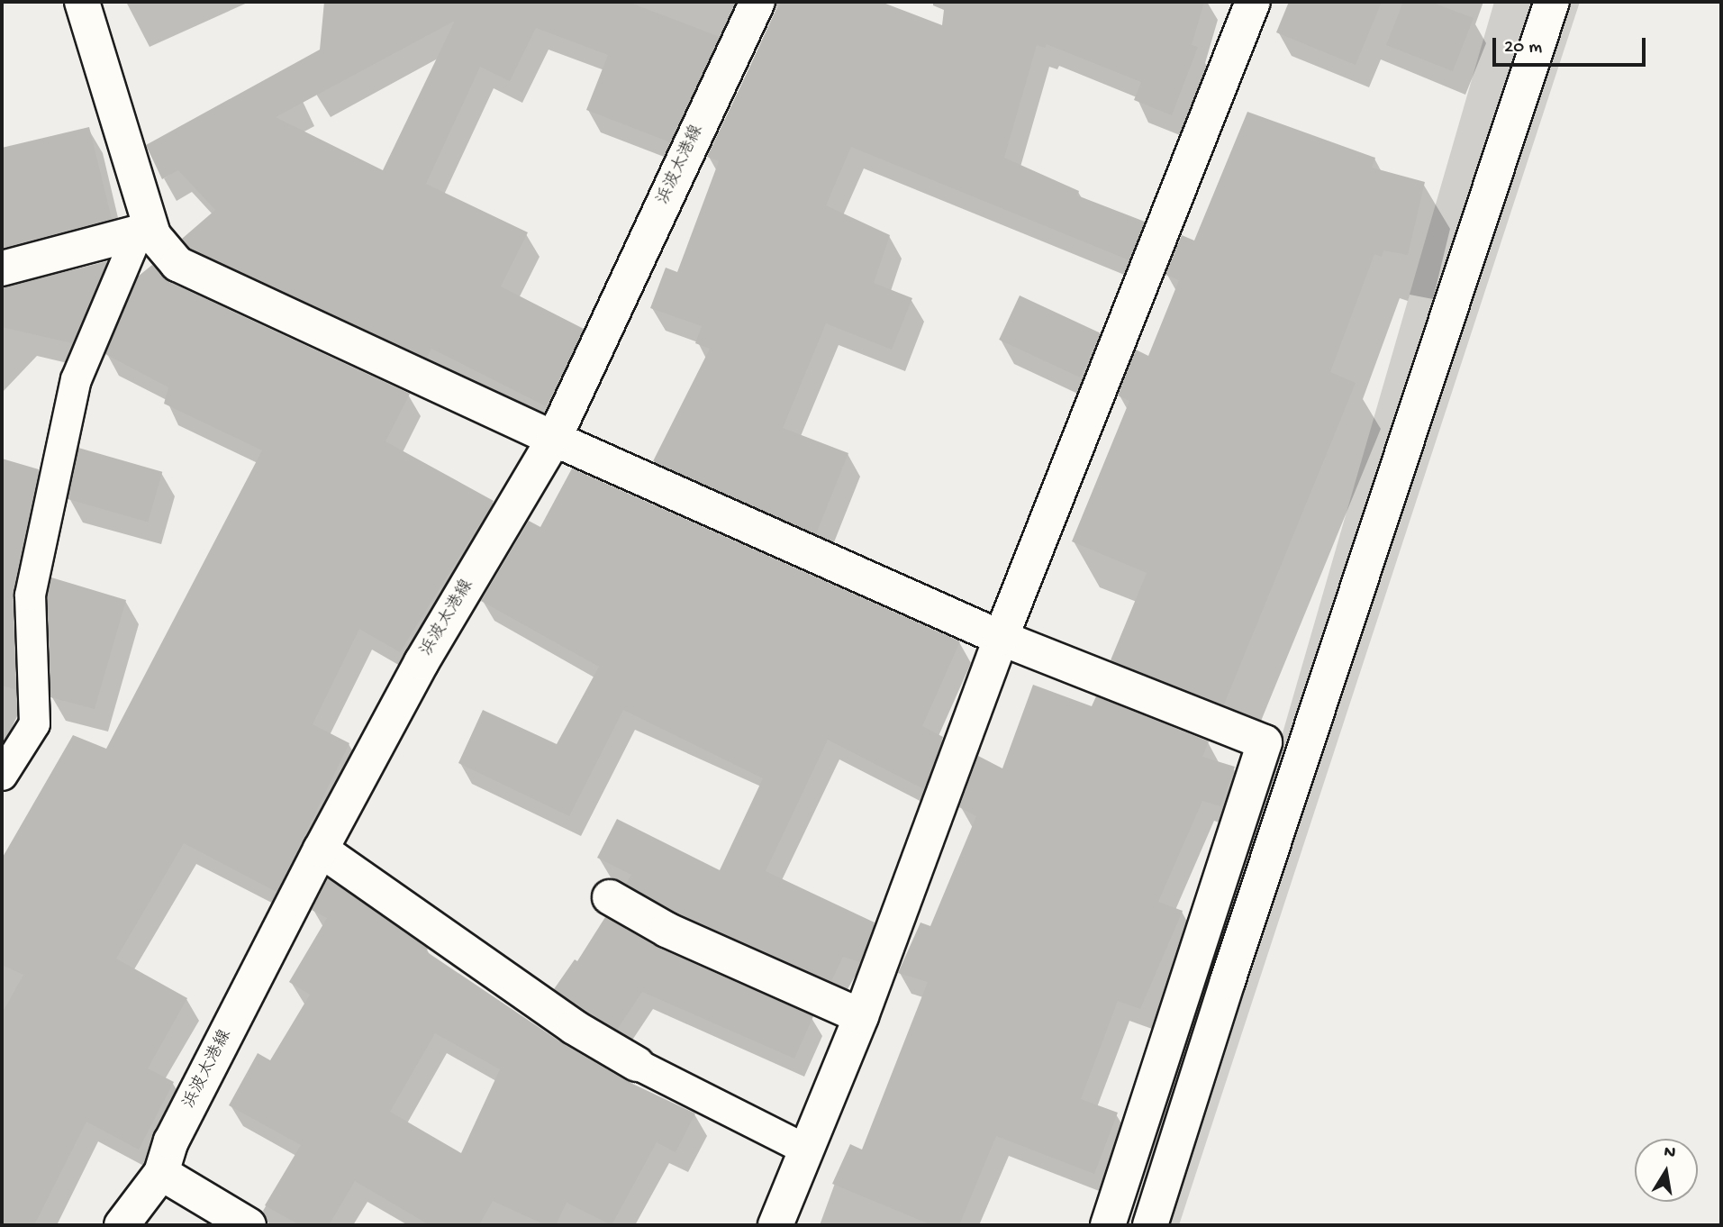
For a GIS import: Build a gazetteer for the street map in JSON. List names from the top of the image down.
{
  "streets": {
    "street": ["浜波太港線"]
  },
  "scale_bar": "20 m",
  "north": "top"
}
